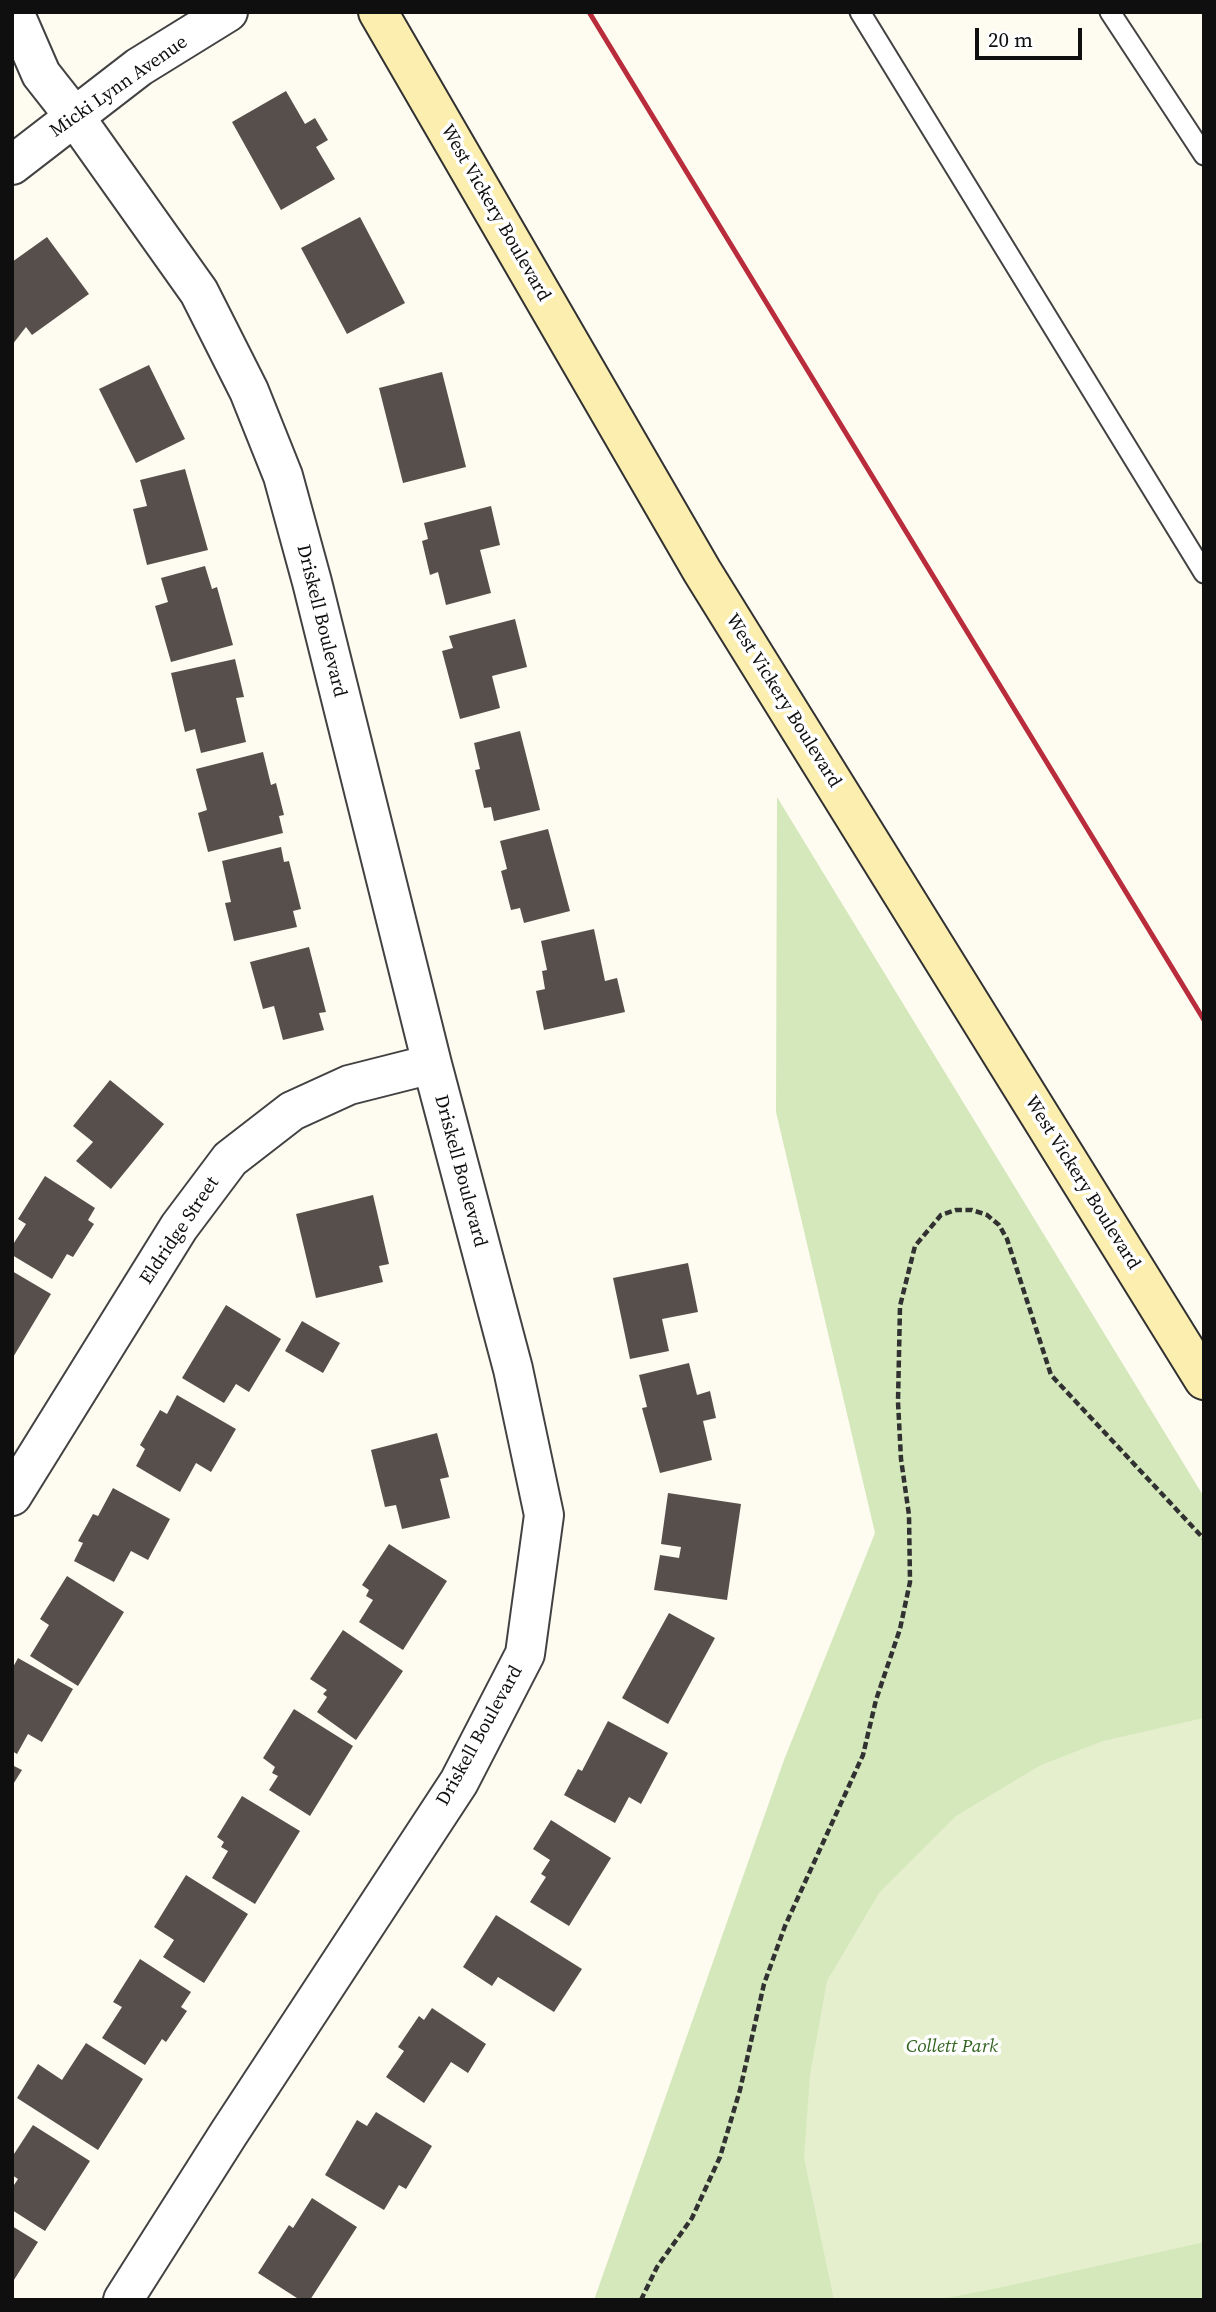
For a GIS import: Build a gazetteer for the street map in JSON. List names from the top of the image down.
{
  "streets": {
    "main road": ["West Vickery Boulevard"],
    "street": ["Micki Lynn Avenue", "Driskell Boulevard", "Eldridge Street"]
  },
  "crossings": [
    ["Micki Lynn Avenue", "Driskell Boulevard"],
    ["Driskell Boulevard", "Eldridge Street"]
  ],
  "parks": ["Collett Park"],
  "scale_bar": "20 m"
}
